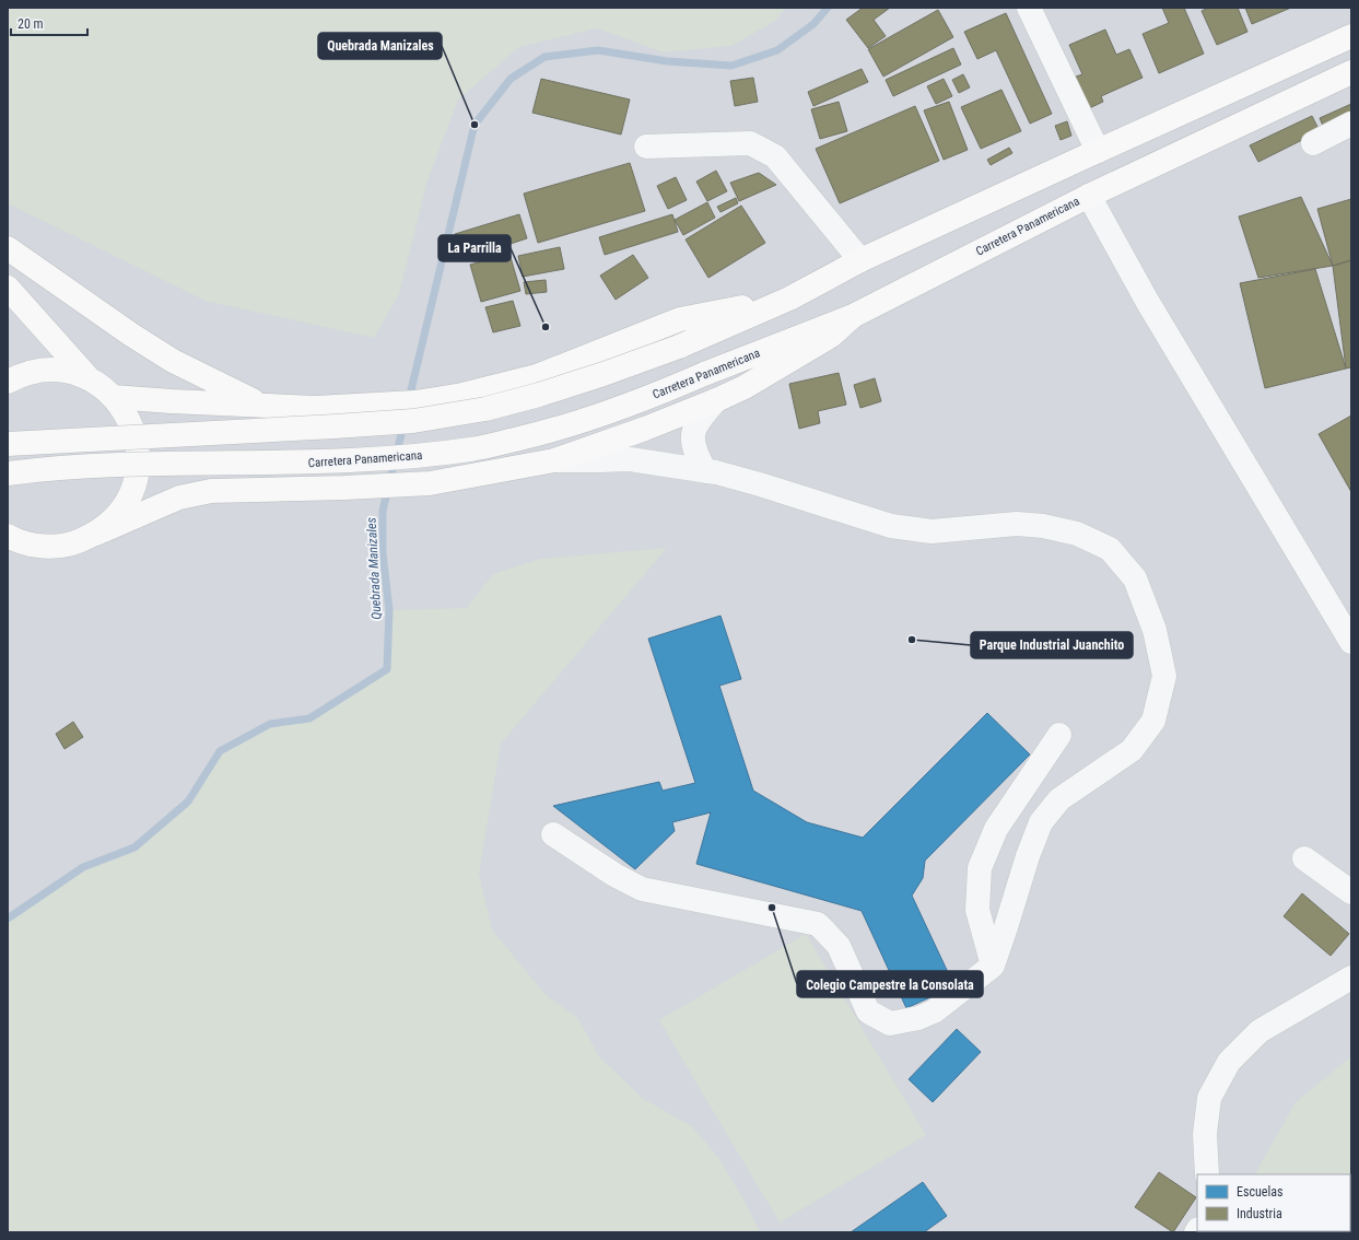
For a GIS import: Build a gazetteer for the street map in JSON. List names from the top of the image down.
{
  "streets": {
    "main road": ["Carretera Panamericana"]
  },
  "water": ["Quebrada Manizales"],
  "places": [
    "Quebrada Manizales",
    "La Parrilla",
    "Parque Industrial Juanchito",
    "Colegio Campestre la Consolata"
  ],
  "legend": ["Escuelas", "Industria"],
  "scale_bar": "20 m"
}
